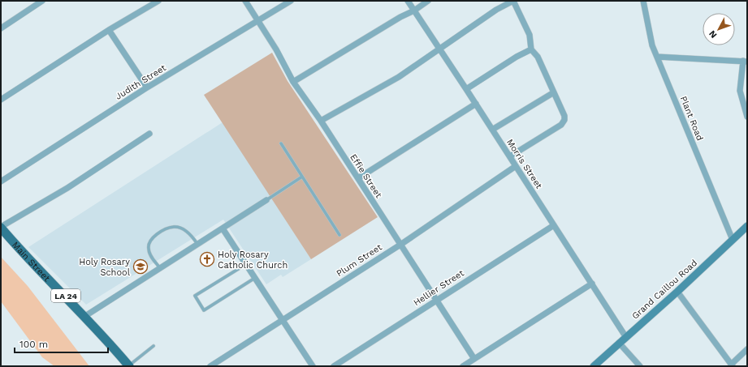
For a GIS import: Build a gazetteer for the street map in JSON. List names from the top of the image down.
{
  "streets": {
    "main road": ["Main Street", "Grand Caillou Road", "LA 24"],
    "street": [
      "Judith Street",
      "Plant Road",
      "Morris Street",
      "Effie Street",
      "Plum Street",
      "Hellier Street"
    ]
  },
  "crossings": [
    ["Judith Street", "Effie Street"],
    ["Plant Road", "Grand Caillou Road"],
    ["Morris Street", "Plum Street"],
    ["Morris Street", "Hellier Street"],
    ["Morris Street", "Grand Caillou Road"],
    ["Effie Street", "Plum Street"],
    ["Effie Street", "Hellier Street"]
  ],
  "places": {
    "church": ["Holy Rosary Catholic Church"],
    "school or university": ["Holy Rosary School"]
  },
  "scale_bar": "100 m",
  "north": "bottom left"
}
